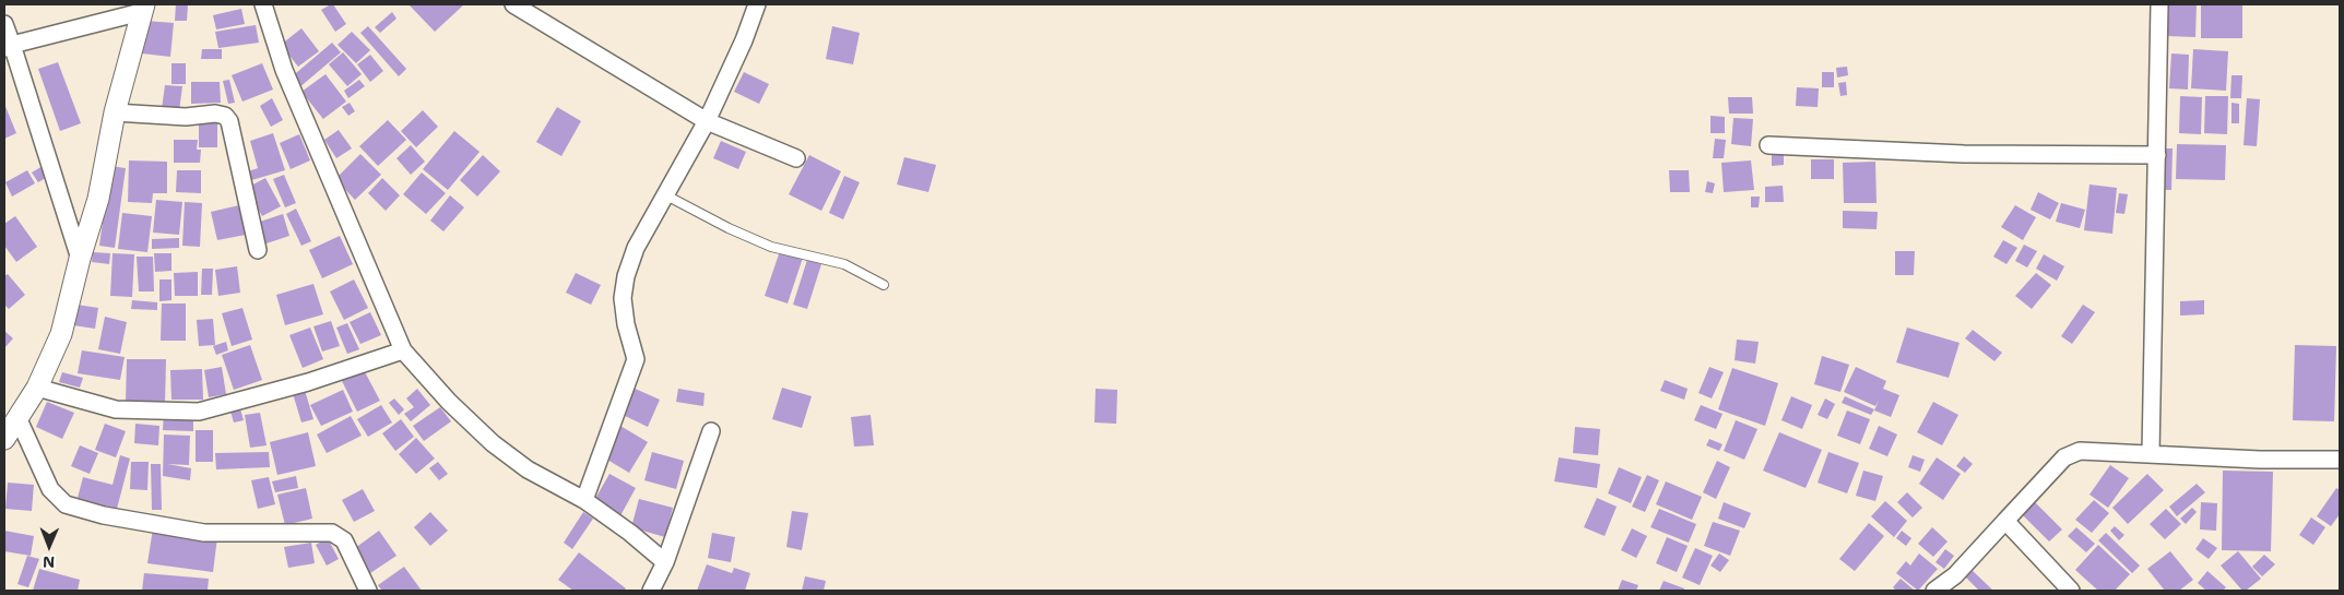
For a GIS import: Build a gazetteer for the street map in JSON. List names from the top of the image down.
{
  "north": "bottom"
}
